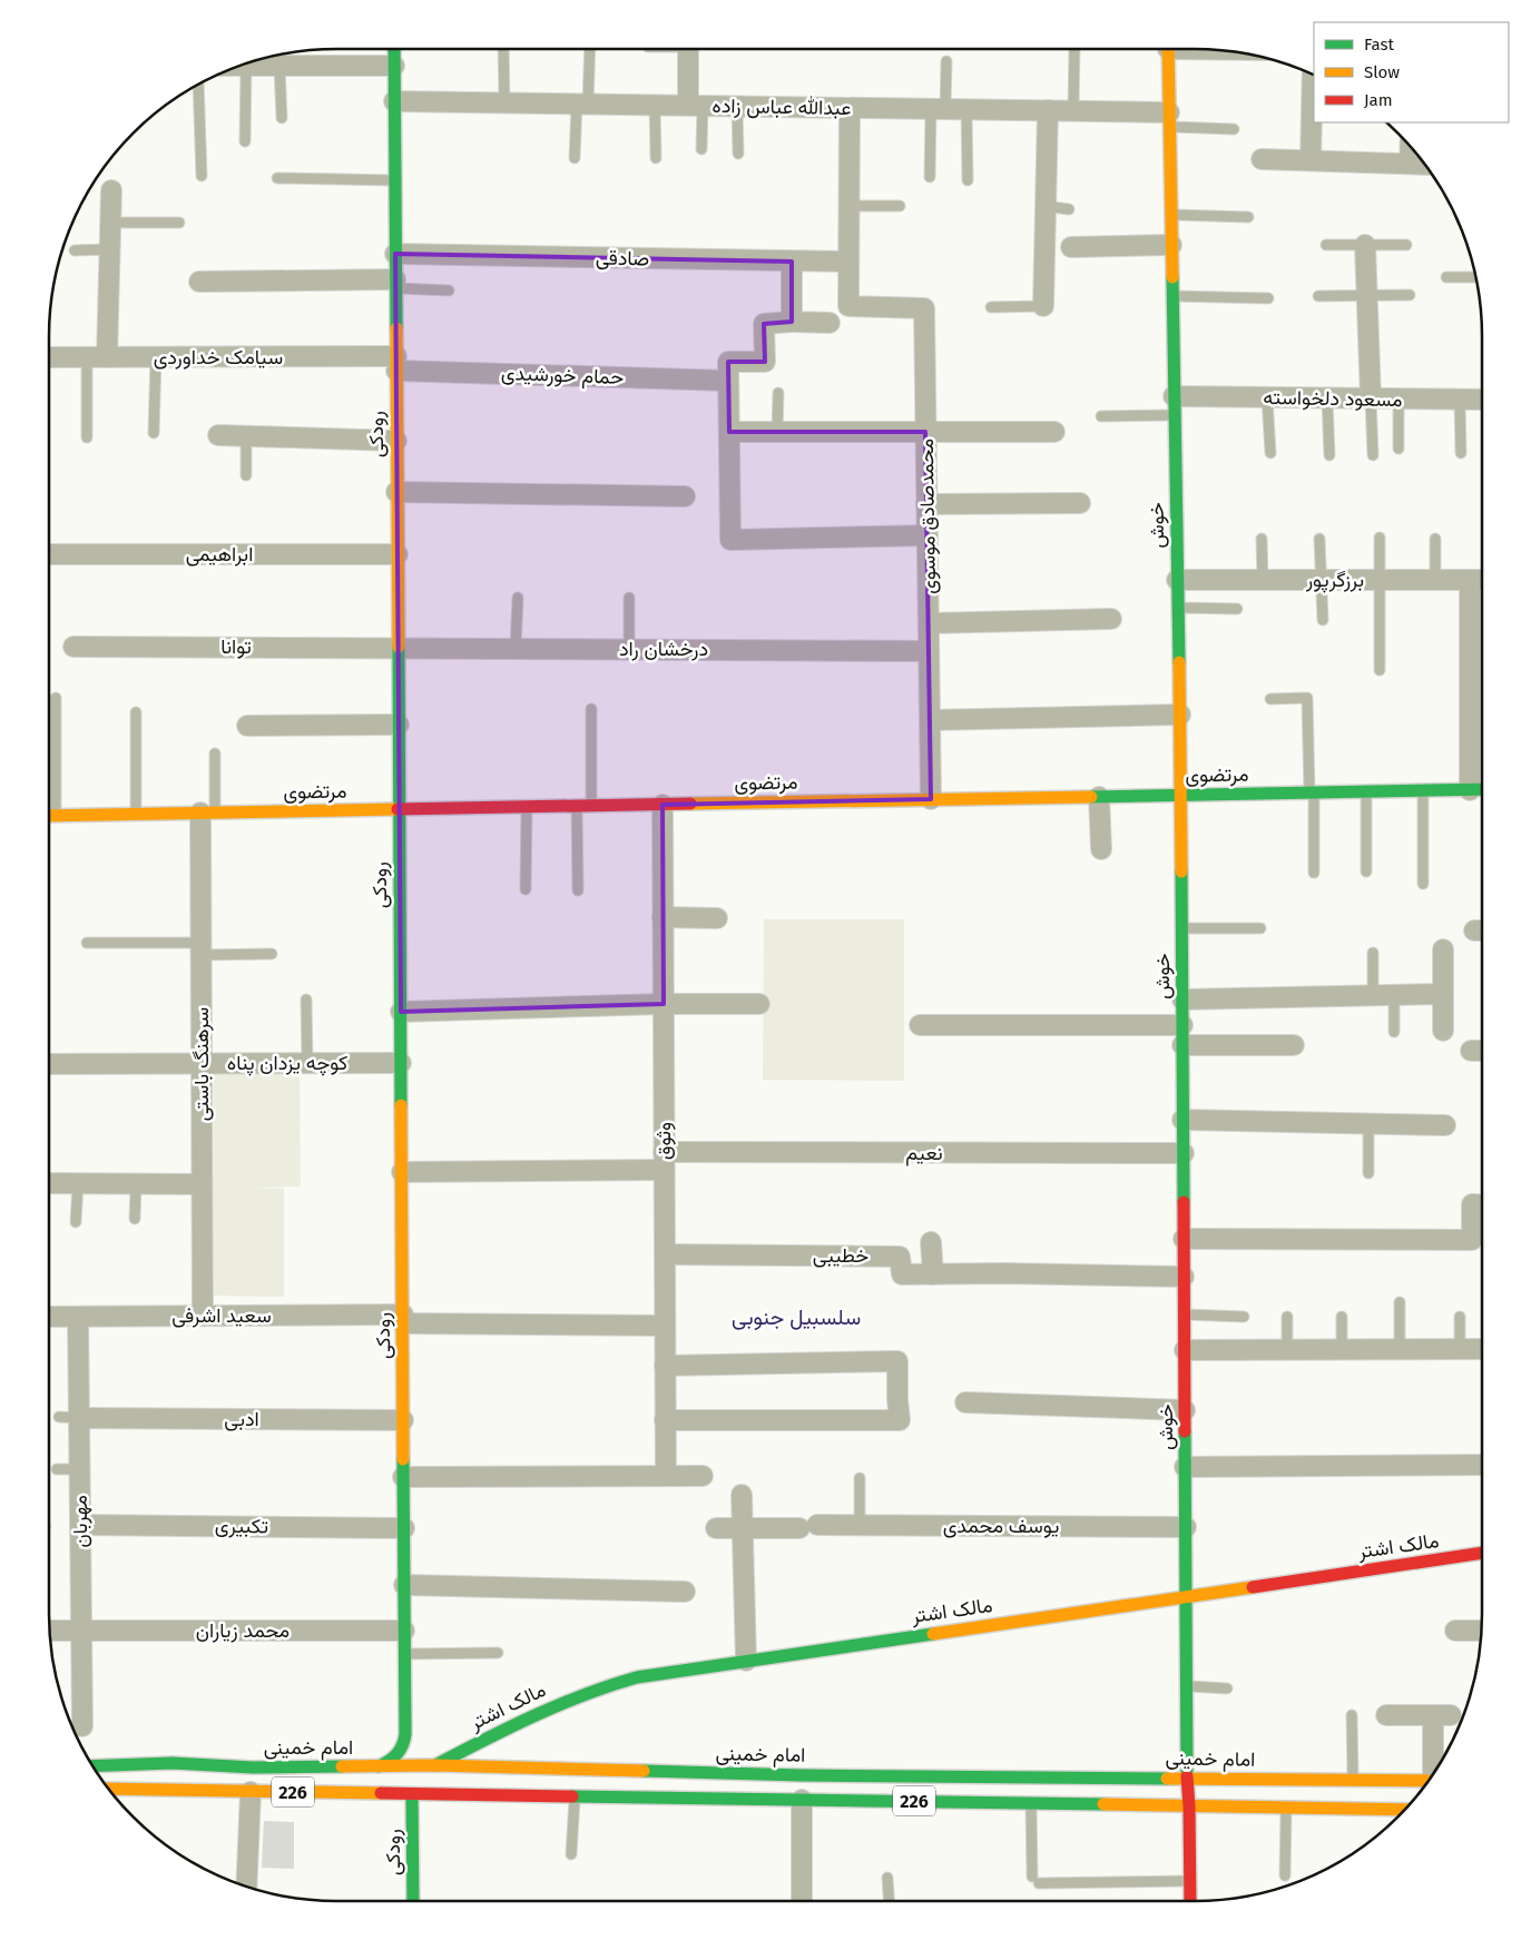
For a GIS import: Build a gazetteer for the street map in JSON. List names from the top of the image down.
{
  "streets": {
    "main road": [
      "رودکی",
      "خوش",
      "مرتضوی",
      "مالک اشتر",
      "امام خمینی",
      "226"
    ],
    "street": [
      "عبدالله عباس زاده",
      "صادقی",
      "سیامک خداوردی",
      "حمام خورشیدی",
      "مسعود دلخواسته",
      "محمدصادق موسوی",
      "ابراهیمی",
      "برزگرپور",
      "توانا",
      "درخشان راد",
      "کوچه یزدان پناه",
      "سرهنگ باستی",
      "وثوق",
      "نعیم",
      "خطیبی",
      "سعید اشرفی",
      "ادبی",
      "مهربان",
      "تکبیری",
      "یوسف محمدی",
      "محمد زیاران"
    ]
  },
  "crossings": [
    ["عبدالله عباس زاده", "رودکی"],
    ["عبدالله عباس زاده", "خوش"],
    ["صادقی", "رودکی"],
    ["صادقی", "محمدصادق موسوی"],
    ["سیامک خداوردی", "حمام خورشیدی"],
    ["سیامک خداوردی", "رودکی"],
    ["حمام خورشیدی", "رودکی"],
    ["مسعود دلخواسته", "خوش"],
    ["رودکی", "ابراهیمی"],
    ["رودکی", "توانا"],
    ["رودکی", "درخشان راد"],
    ["رودکی", "مرتضوی"],
    ["رودکی", "کوچه یزدان پناه"],
    ["رودکی", "نعیم"],
    ["رودکی", "سعید اشرفی"],
    ["رودکی", "ادبی"],
    ["رودکی", "تکبیری"],
    ["رودکی", "محمد زیاران"],
    ["رودکی", "امام خمینی"],
    ["رودکی", "226"],
    ["محمدصادق موسوی", "درخشان راد"],
    ["محمدصادق موسوی", "مرتضوی"],
    ["خوش", "برزگرپور"],
    ["خوش", "مرتضوی"],
    ["خوش", "نعیم"],
    ["خوش", "خطیبی"],
    ["خوش", "یوسف محمدی"],
    ["خوش", "مالک اشتر"],
    ["خوش", "امام خمینی"],
    ["خوش", "226"],
    ["توانا", "درخشان راد"],
    ["مرتضوی", "سرهنگ باستی"],
    ["مرتضوی", "وثوق"],
    ["کوچه یزدان پناه", "سرهنگ باستی"],
    ["سرهنگ باستی", "سعید اشرفی"],
    ["وثوق", "نعیم"],
    ["وثوق", "خطیبی"],
    ["وثوق", "سعید اشرفی"],
    ["سعید اشرفی", "مهربان"],
    ["ادبی", "مهربان"],
    ["مهربان", "تکبیری"],
    ["مهربان", "محمد زیاران"],
    ["مالک اشتر", "امام خمینی"]
  ],
  "districts": ["سلسبیل جنوبی"],
  "legend": ["Fast", "Slow", "Jam"]
}
